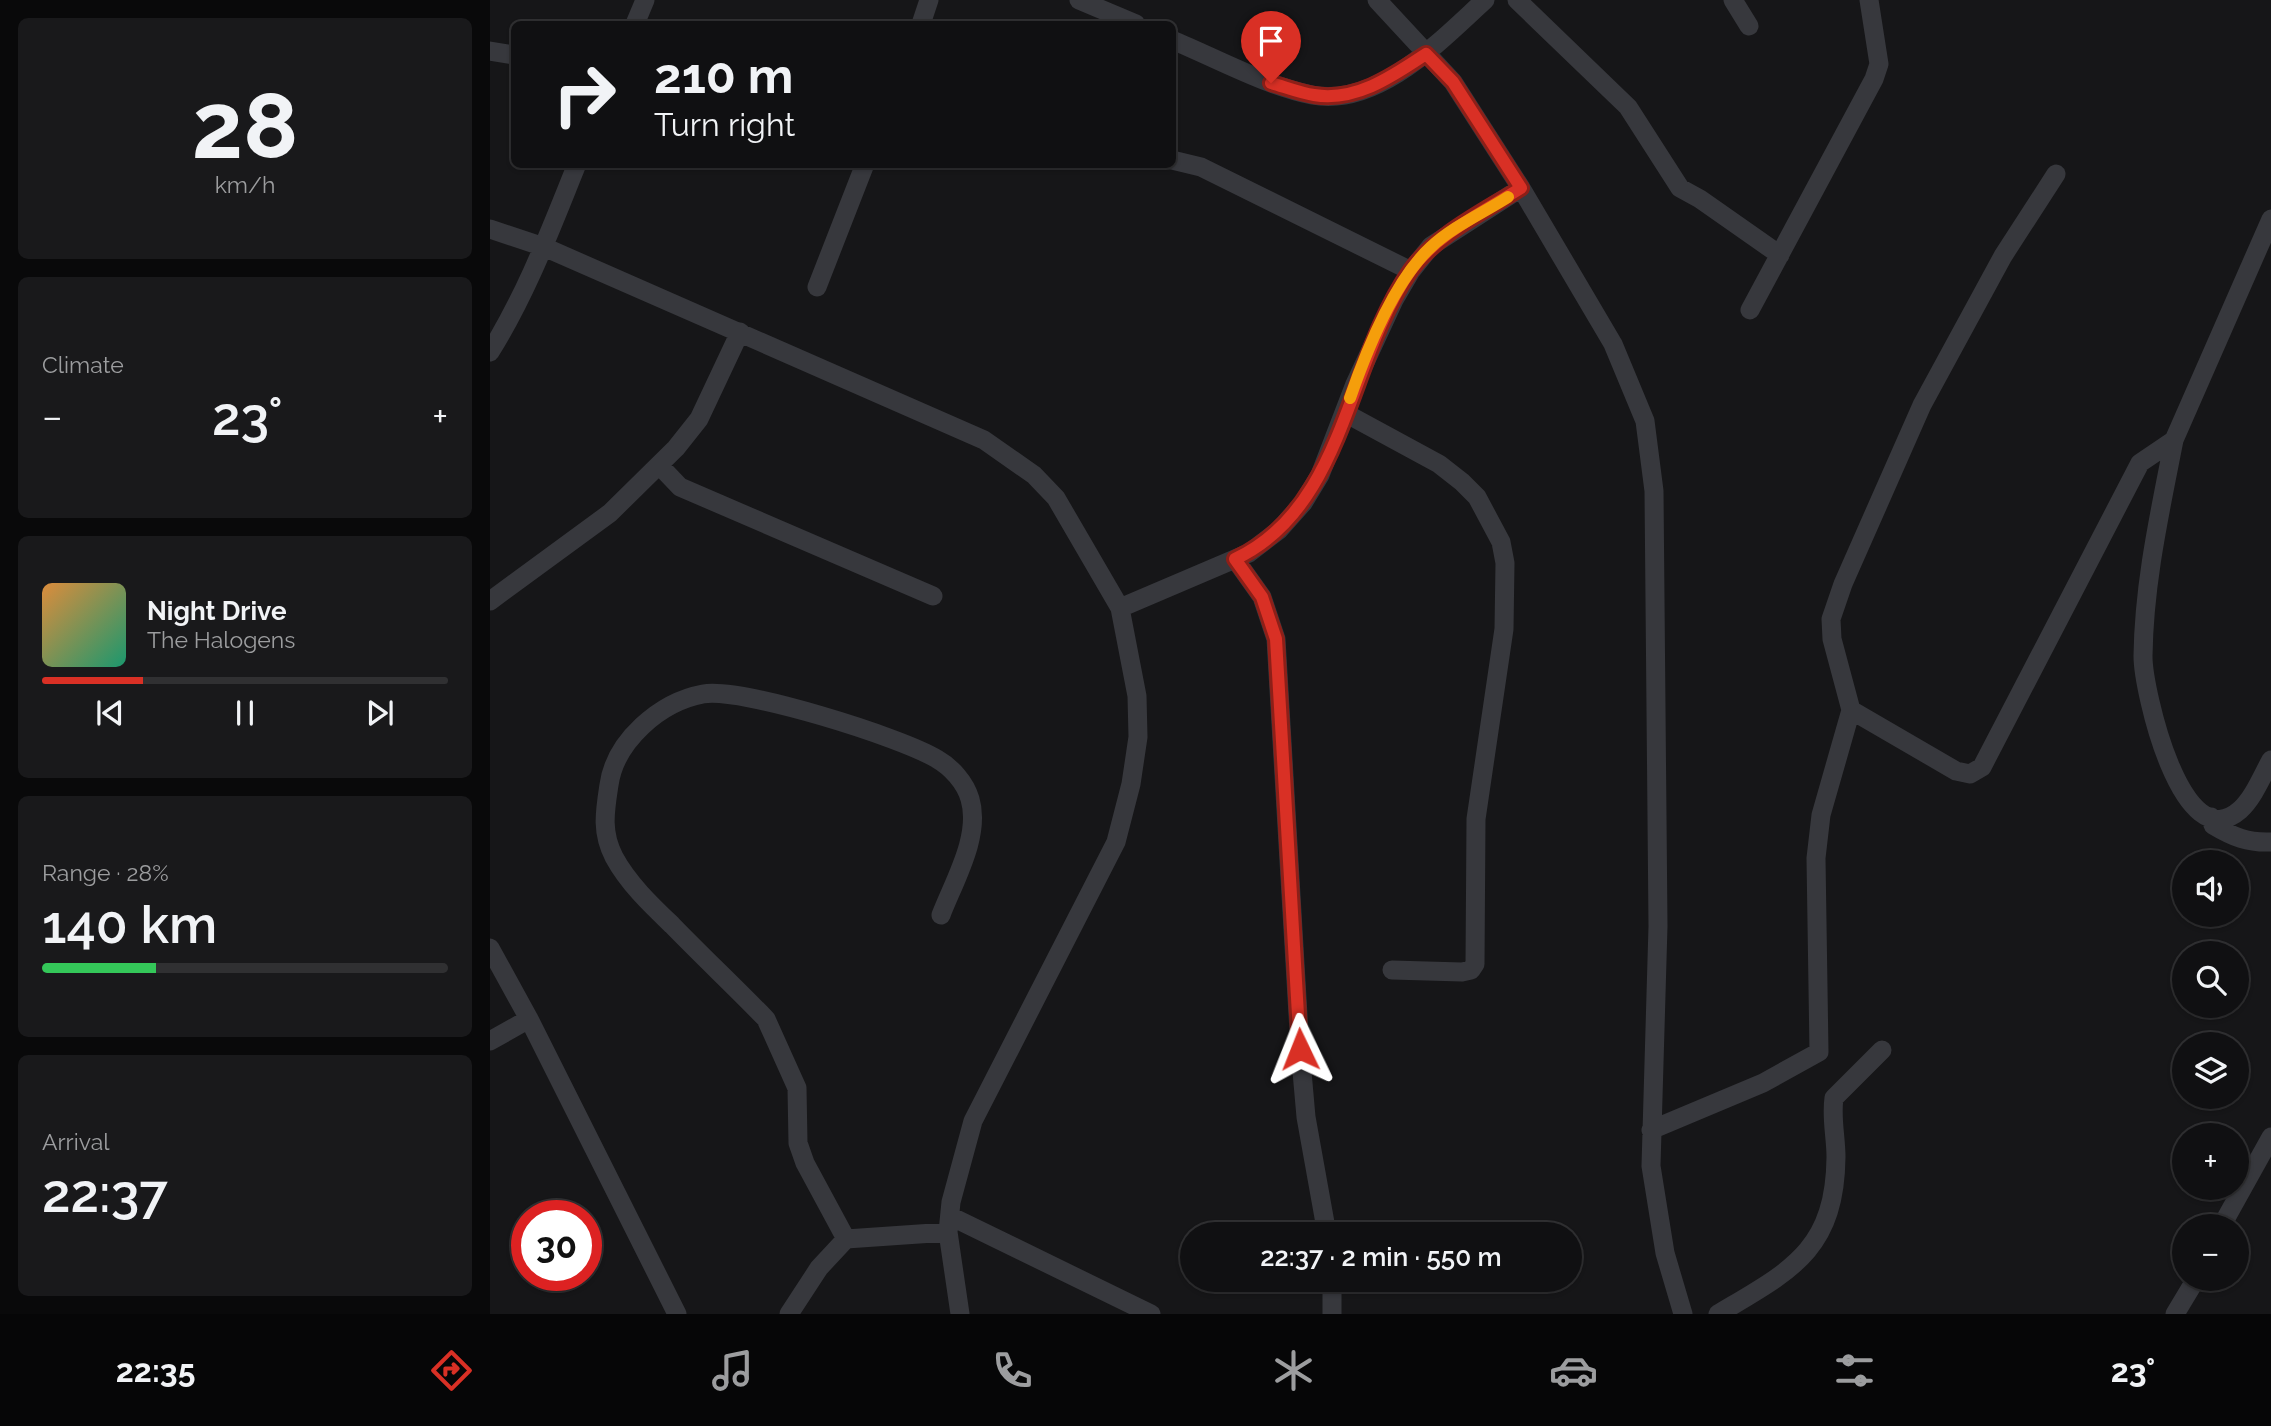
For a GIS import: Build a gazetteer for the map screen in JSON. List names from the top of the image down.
{
  "page": {
    "tile": [
      ["28", "km/h"],
      "Climate",
      ["Range · 28%", "140 km"],
      ["Arrival", "22:37"]
    ],
    "turn": ["210 m", "Turn right"],
    "heat": ["−", "23°", "+"],
    "song": ["Night Drive", "The Halogens"],
    "map_buttons": ["+", "−"],
    "limit": "30",
    "trip": "22:37 · 2 min · 550 m",
    "tabs": ["22:35", "23°"]
  }
}
